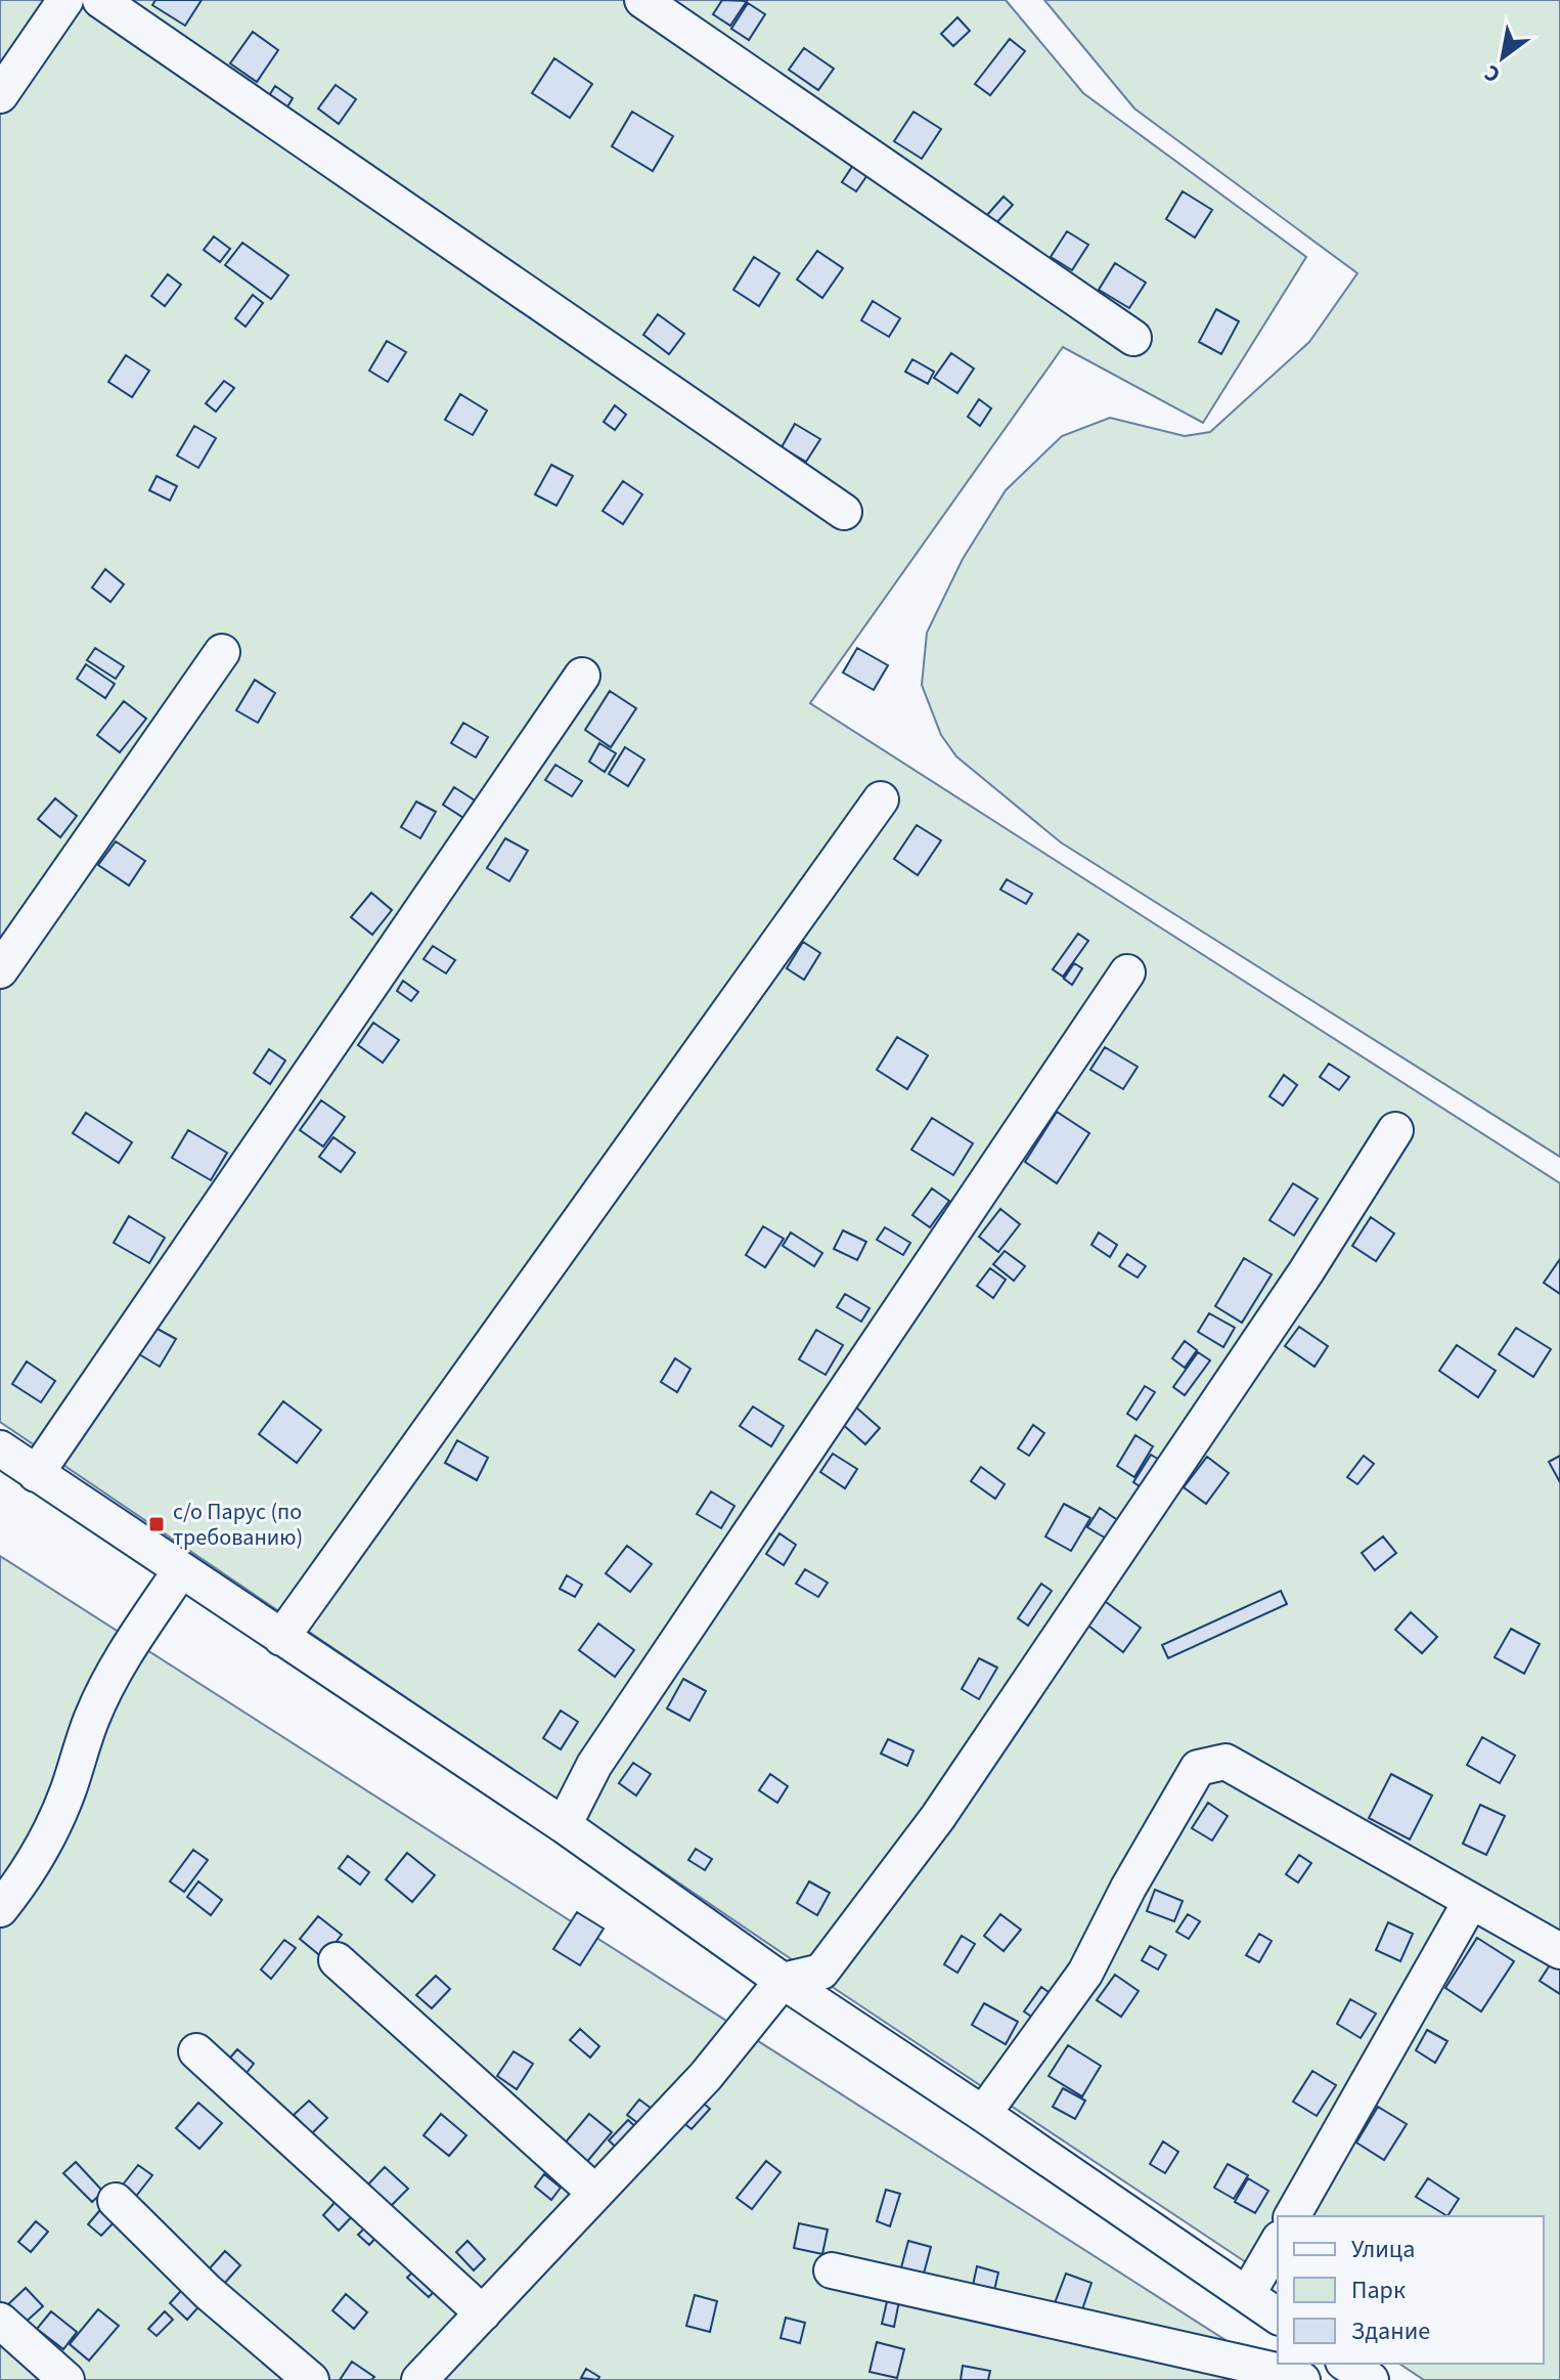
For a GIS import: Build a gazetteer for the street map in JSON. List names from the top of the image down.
{
  "places": {
    "transit": ["с/о Парус (по требованию)"]
  },
  "legend": ["Улица", "Парк", "Здание"],
  "north": "bottom left"
}
